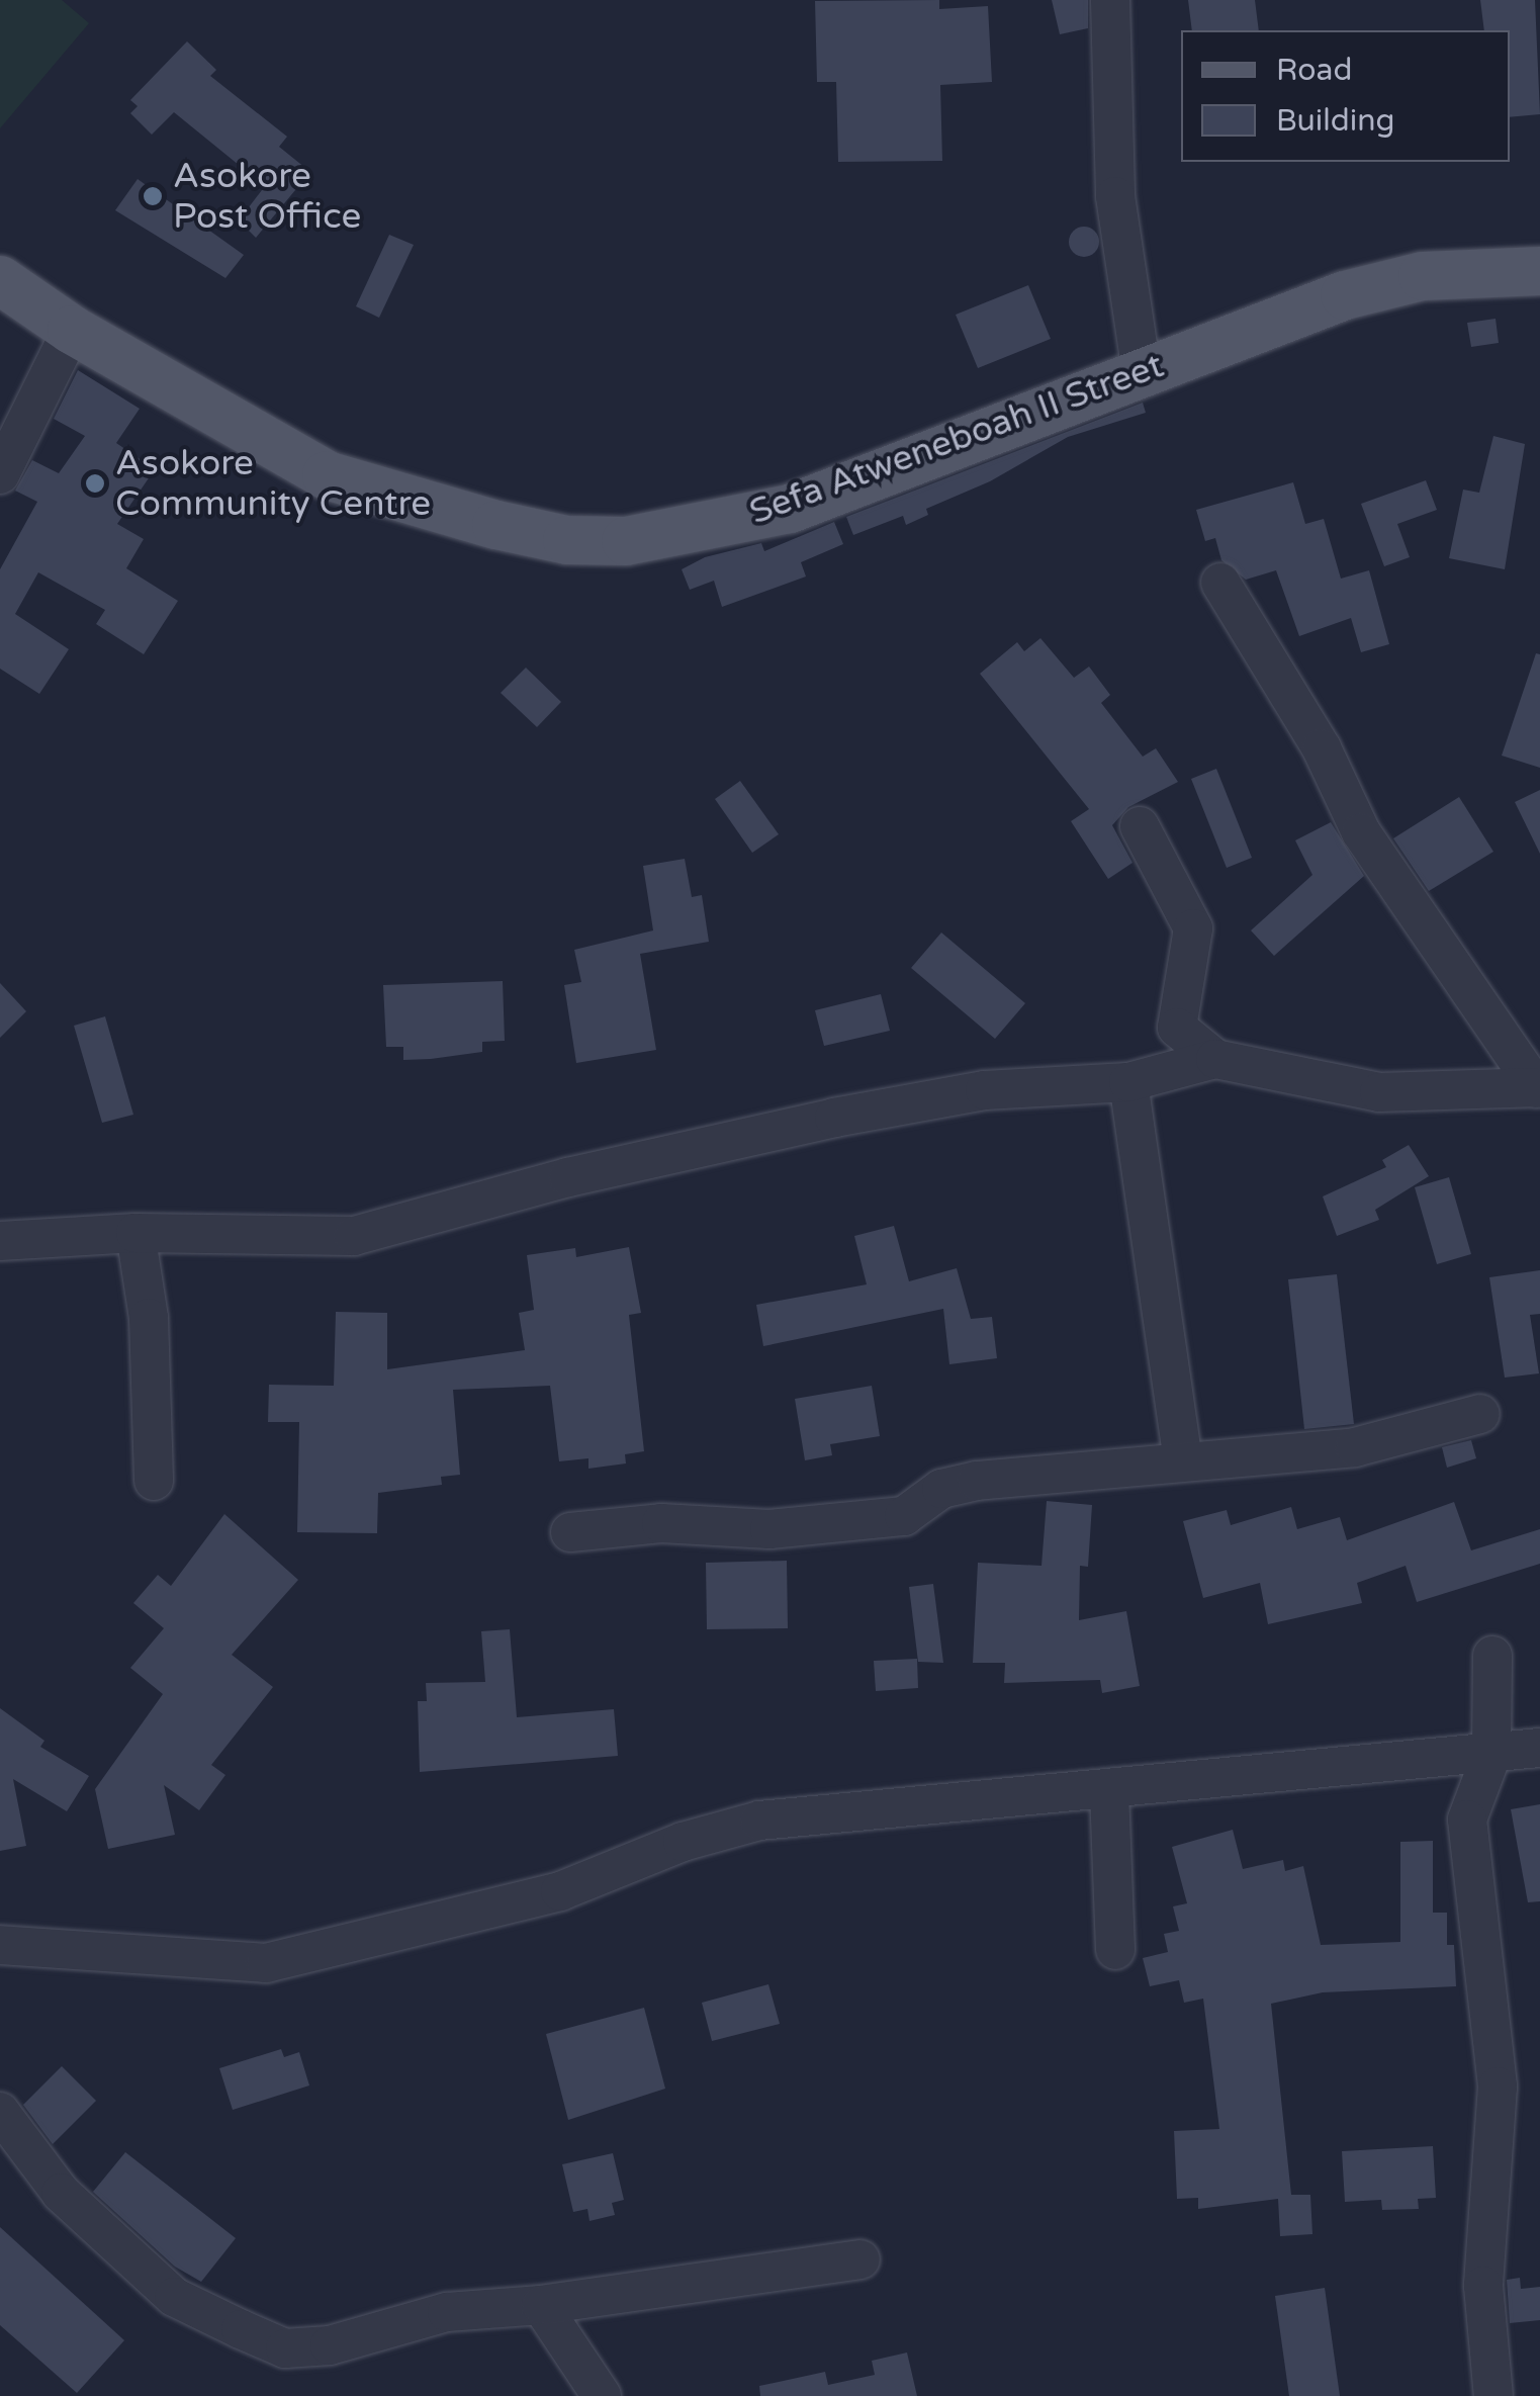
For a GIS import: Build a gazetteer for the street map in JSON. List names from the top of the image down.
{
  "streets": {
    "main road": ["Sefa Atweneboah II Street"]
  },
  "places": ["Asokore Post Office", "Asokore Community Centre"],
  "legend": ["Road", "Building"]
}
